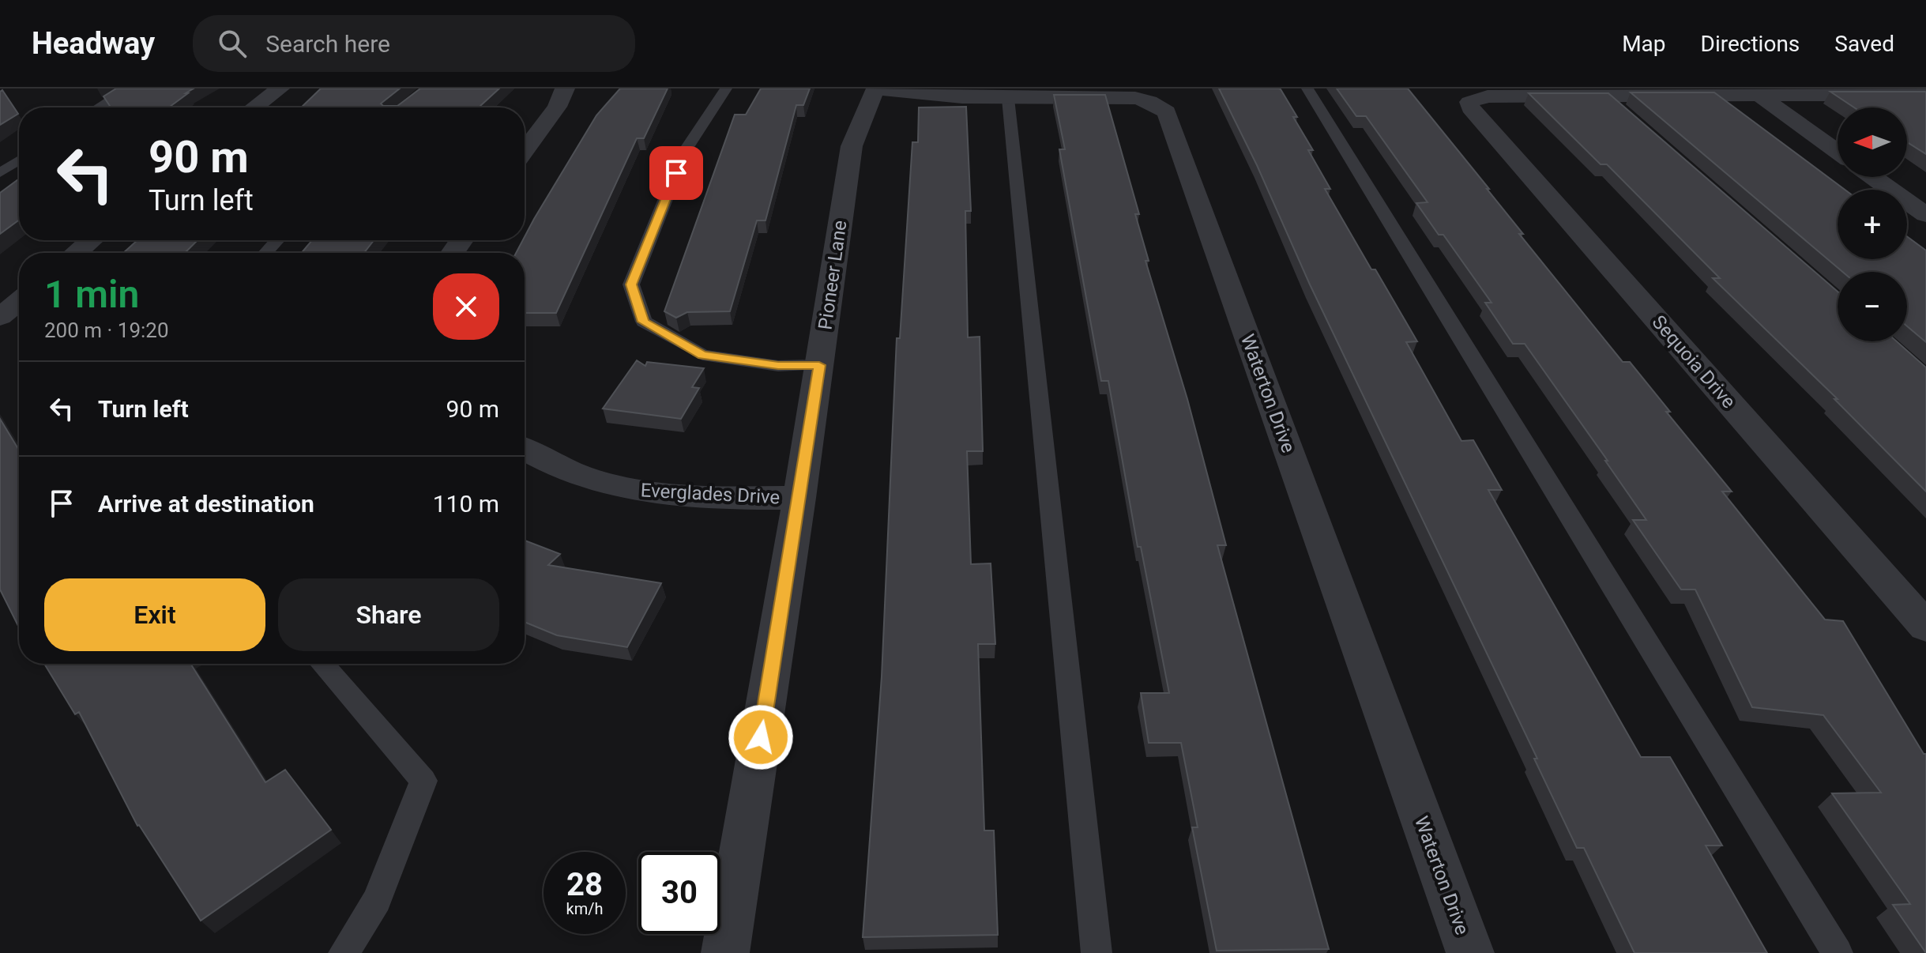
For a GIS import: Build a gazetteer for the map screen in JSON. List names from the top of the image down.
{
  "streets": {
    "street": [
      "Pioneer Lane",
      "Sequoia Drive",
      "Waterton Drive",
      "Everglades Drive"
    ]
  },
  "crossings": [
    ["Pioneer Lane", "Waterton Drive"],
    ["Pioneer Lane", "Everglades Drive"]
  ],
  "north": "left",
  "page": {
    "header": "Headway",
    "search": "Search here",
    "nav": ["Map", "Directions", "Saved"],
    "map_buttons": ["+", "−"],
    "turn": ["90 m", "Turn left"],
    "heading": ["1 min", "200 m · 19:20"],
    "list": [
      {
        "name": "Turn left",
        "value": "90 m"
      },
      {
        "name": "Arrive at destination",
        "value": "110 m"
      }
    ],
    "buttons": ["Exit", "Share"],
    "speed": "28 km/h",
    "limit": "30"
  }
}
